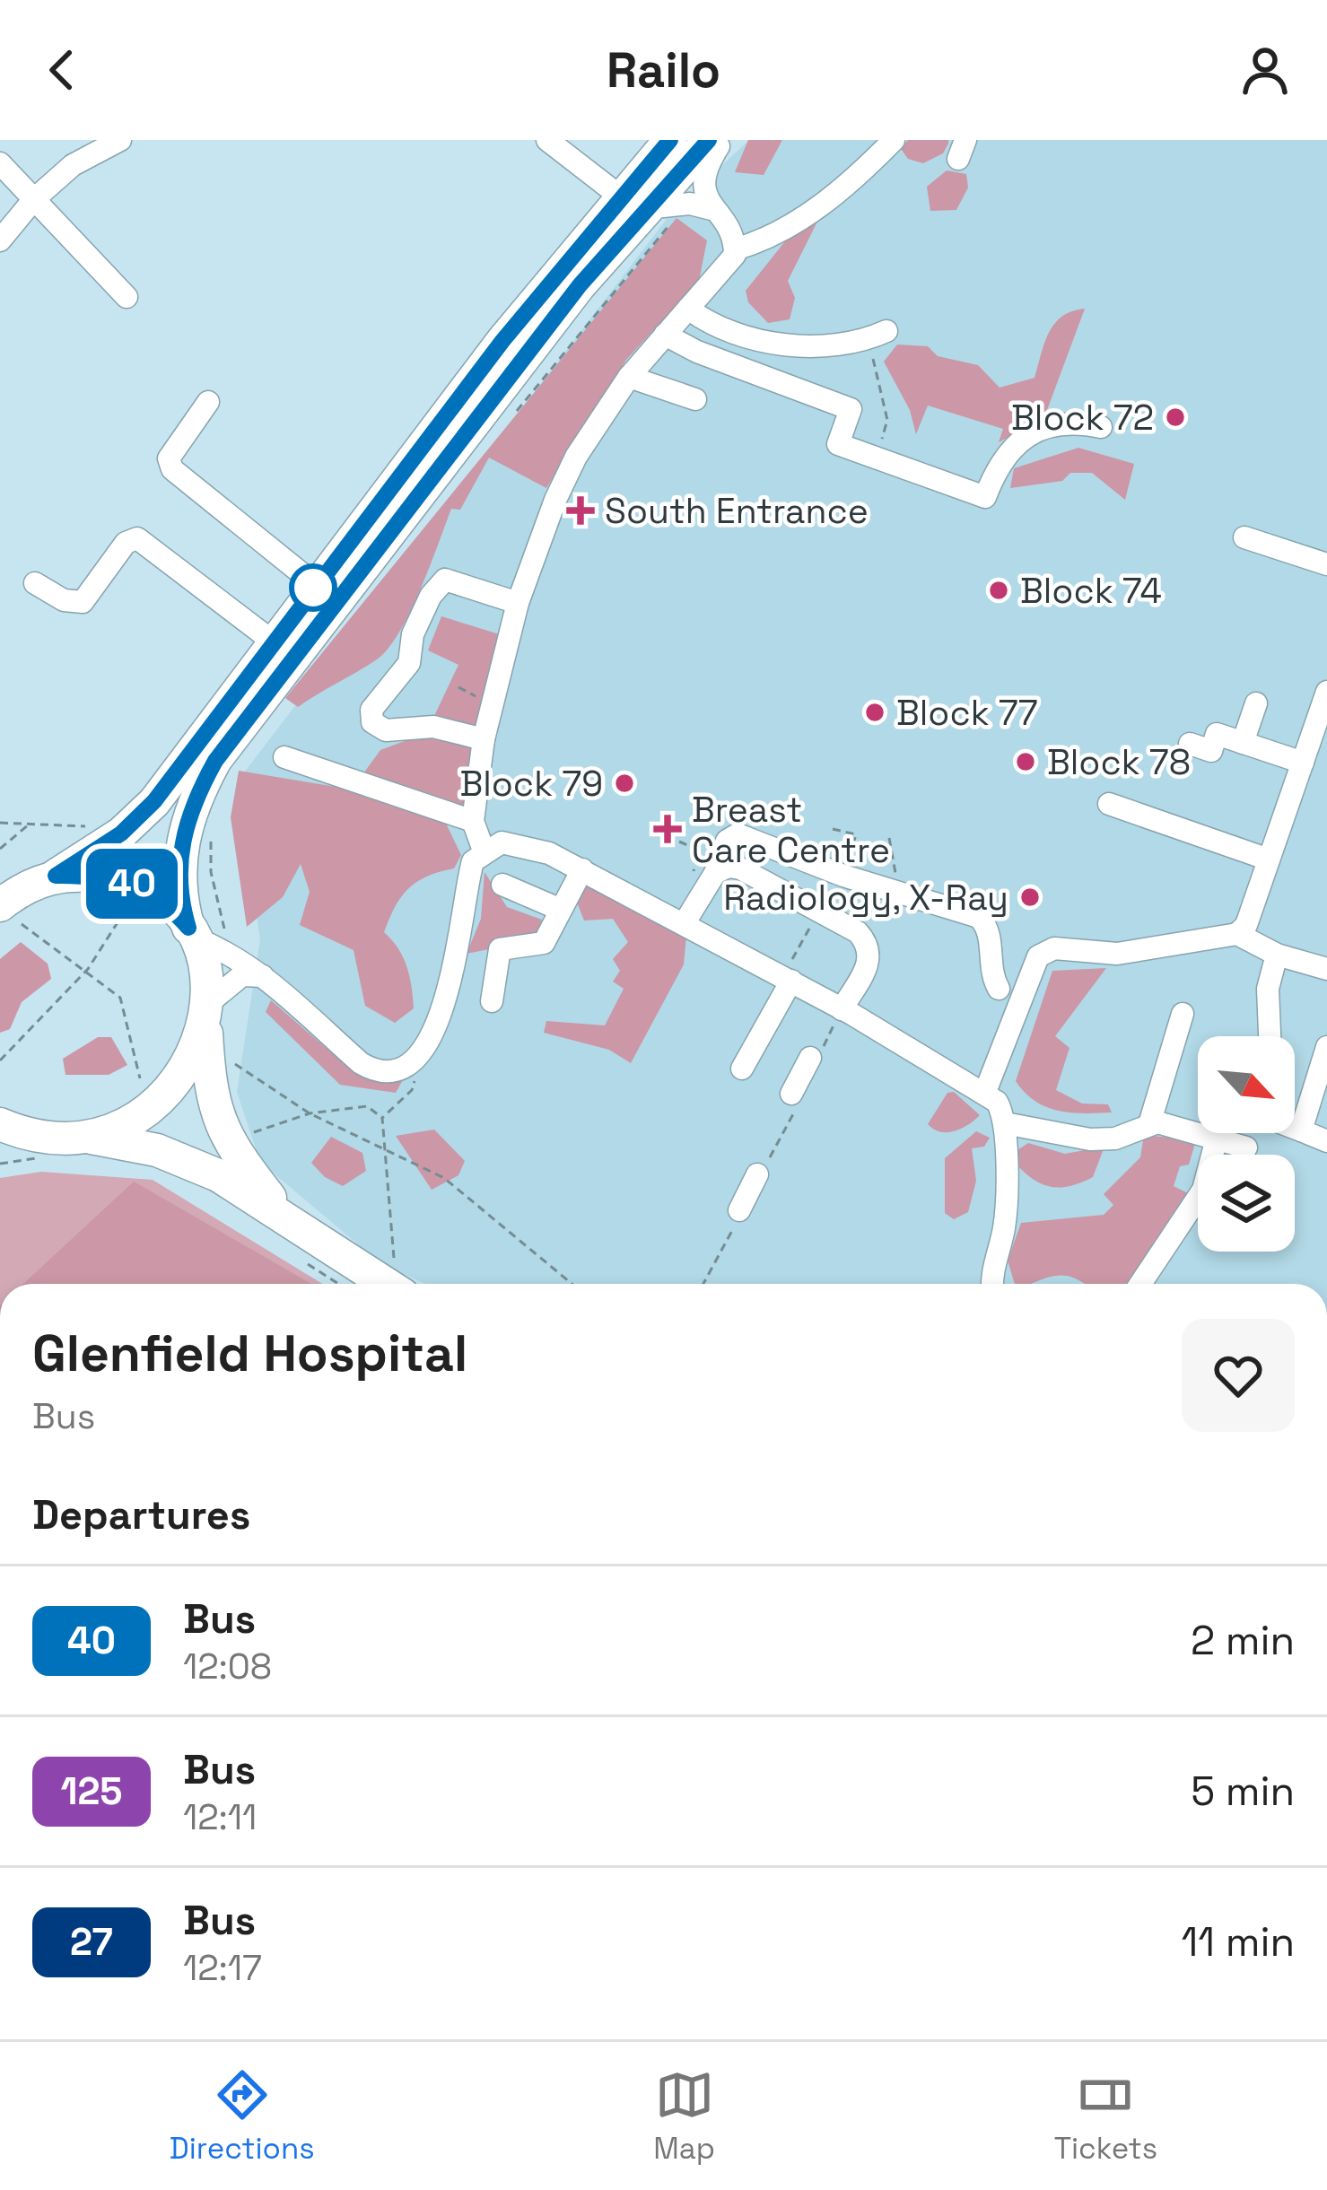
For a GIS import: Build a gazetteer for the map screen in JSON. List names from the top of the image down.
{
  "places": {
    "other": [
      "Block 72",
      "Block 74",
      "Block 77",
      "Block 78",
      "Block 79",
      "Radiology, X-Ray"
    ],
    "health": ["South Entrance", "Breast Care Centre"]
  },
  "lines": ["bus line 40"],
  "north": "bottom right",
  "page": {
    "header": "Railo",
    "on_map": "40",
    "heading": [
      ["Glenfield Hospital", "Bus"],
      "Departures"
    ],
    "list": [
      {
        "mark": "40",
        "name": "Bus",
        "note": "12:08",
        "value": "2 min"
      },
      {
        "mark": "125",
        "name": "Bus",
        "note": "12:11",
        "value": "5 min"
      },
      {
        "mark": "27",
        "name": "Bus",
        "note": "12:17",
        "value": "11 min"
      }
    ],
    "tabs": ["Directions", "Map", "Tickets"]
  }
}
